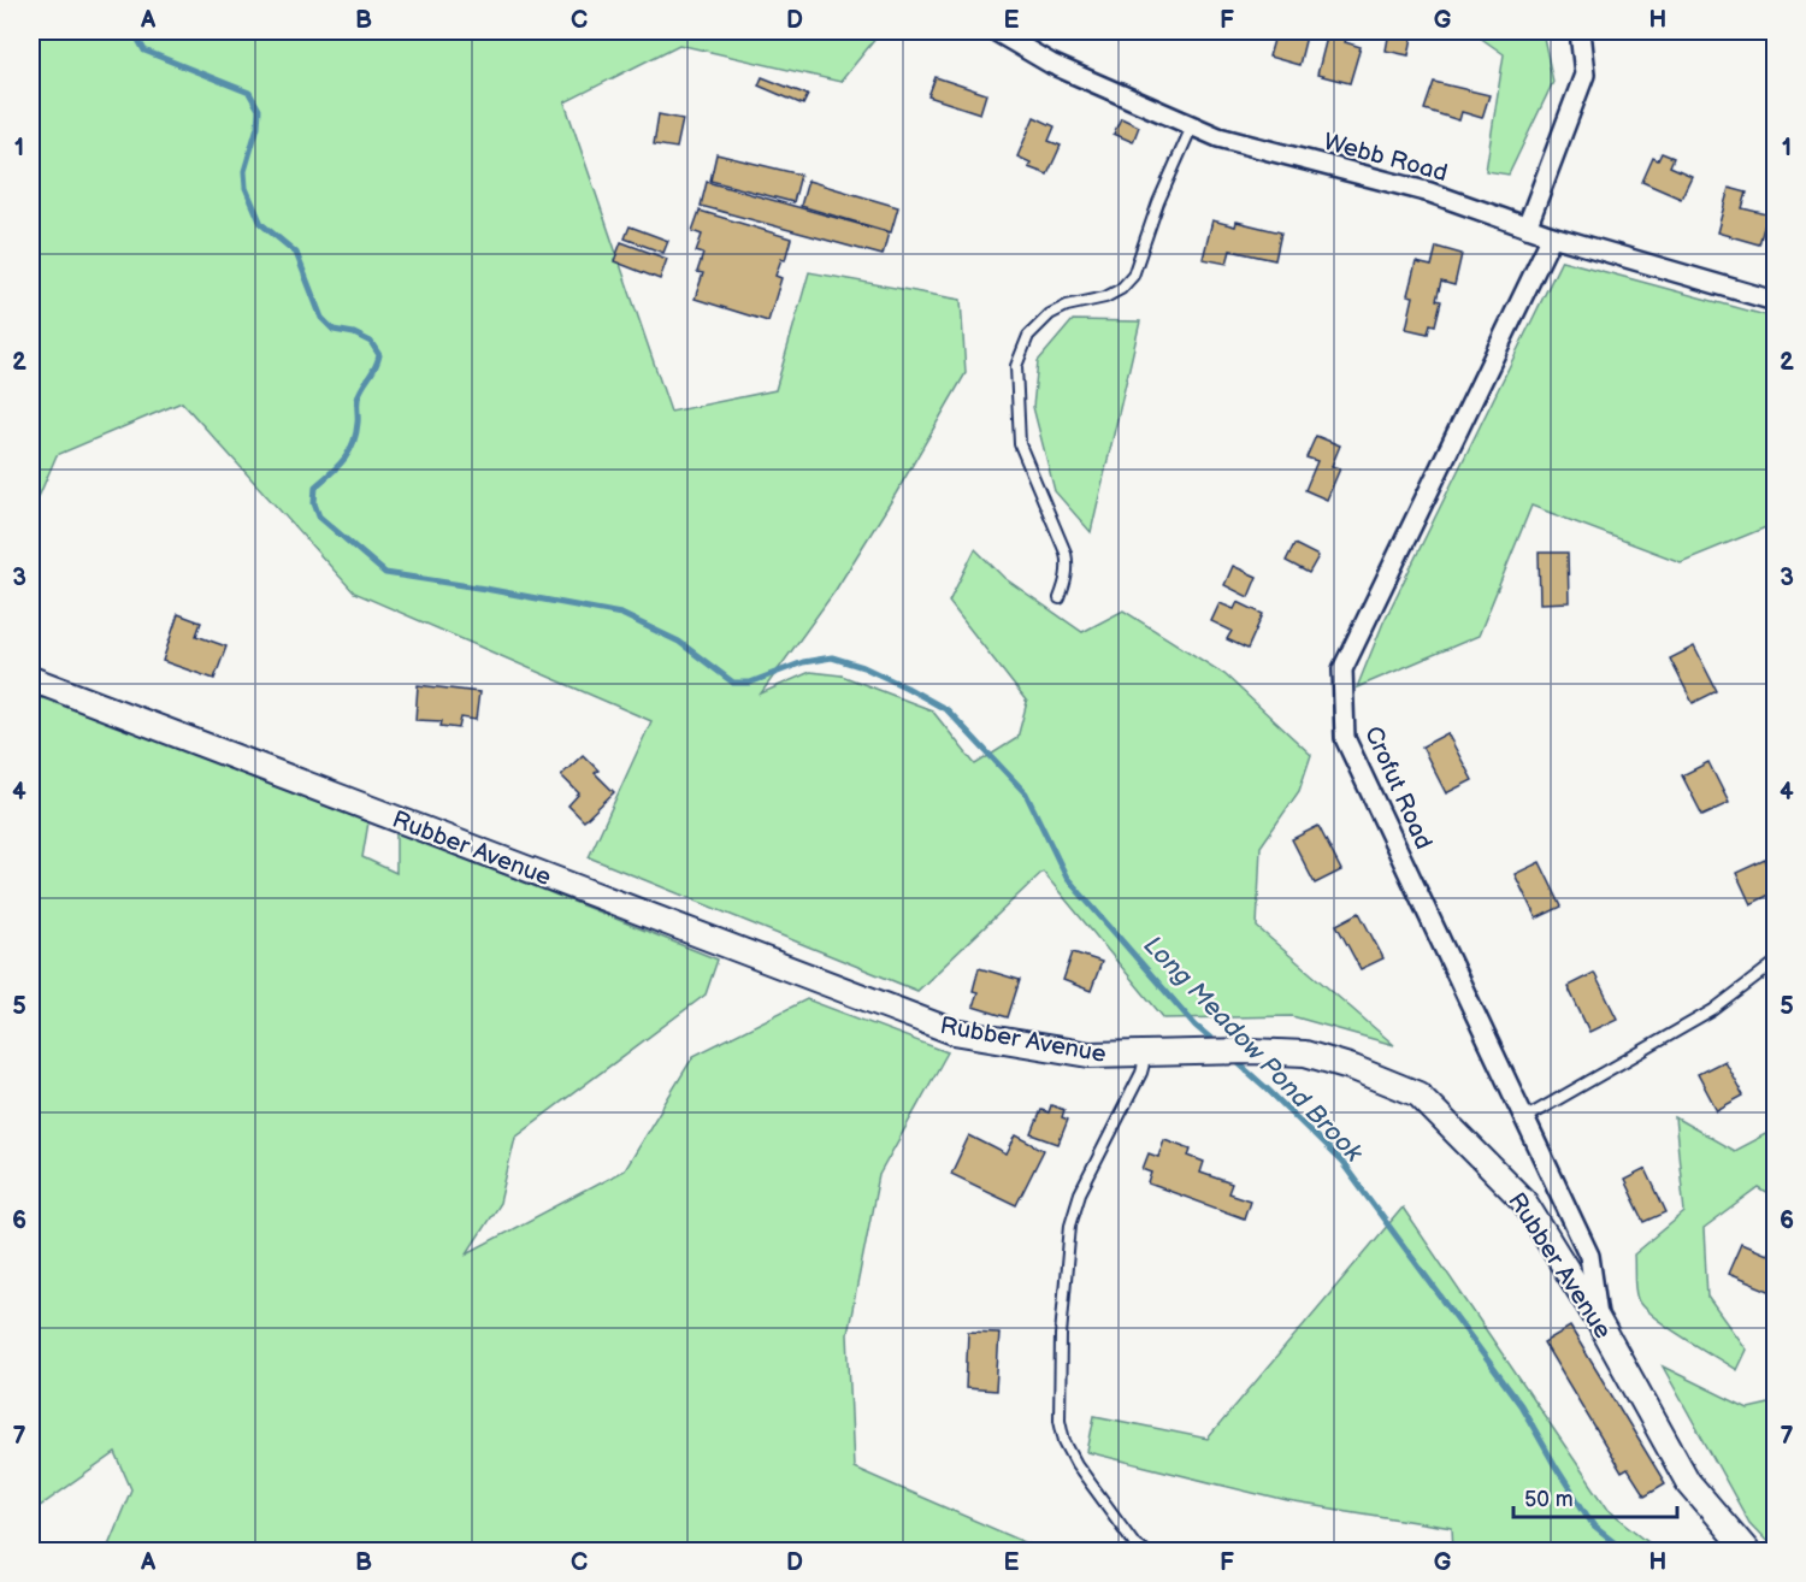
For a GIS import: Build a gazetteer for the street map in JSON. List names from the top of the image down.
{
  "streets": {
    "street": ["Webb Road", "Crofut Road", "Rubber Avenue"]
  },
  "crossings": [
    ["Webb Road", "Crofut Road"],
    ["Crofut Road", "Rubber Avenue"]
  ],
  "water": ["Long Meadow Pond Brook"],
  "scale_bar": "50 m",
  "grid": {
    "columns": [
      "A",
      "B",
      "C",
      "D",
      "E",
      "F",
      "G",
      "H"
    ],
    "rows": [
      "1",
      "2",
      "3",
      "4",
      "5",
      "6",
      "7"
    ]
  }
}
